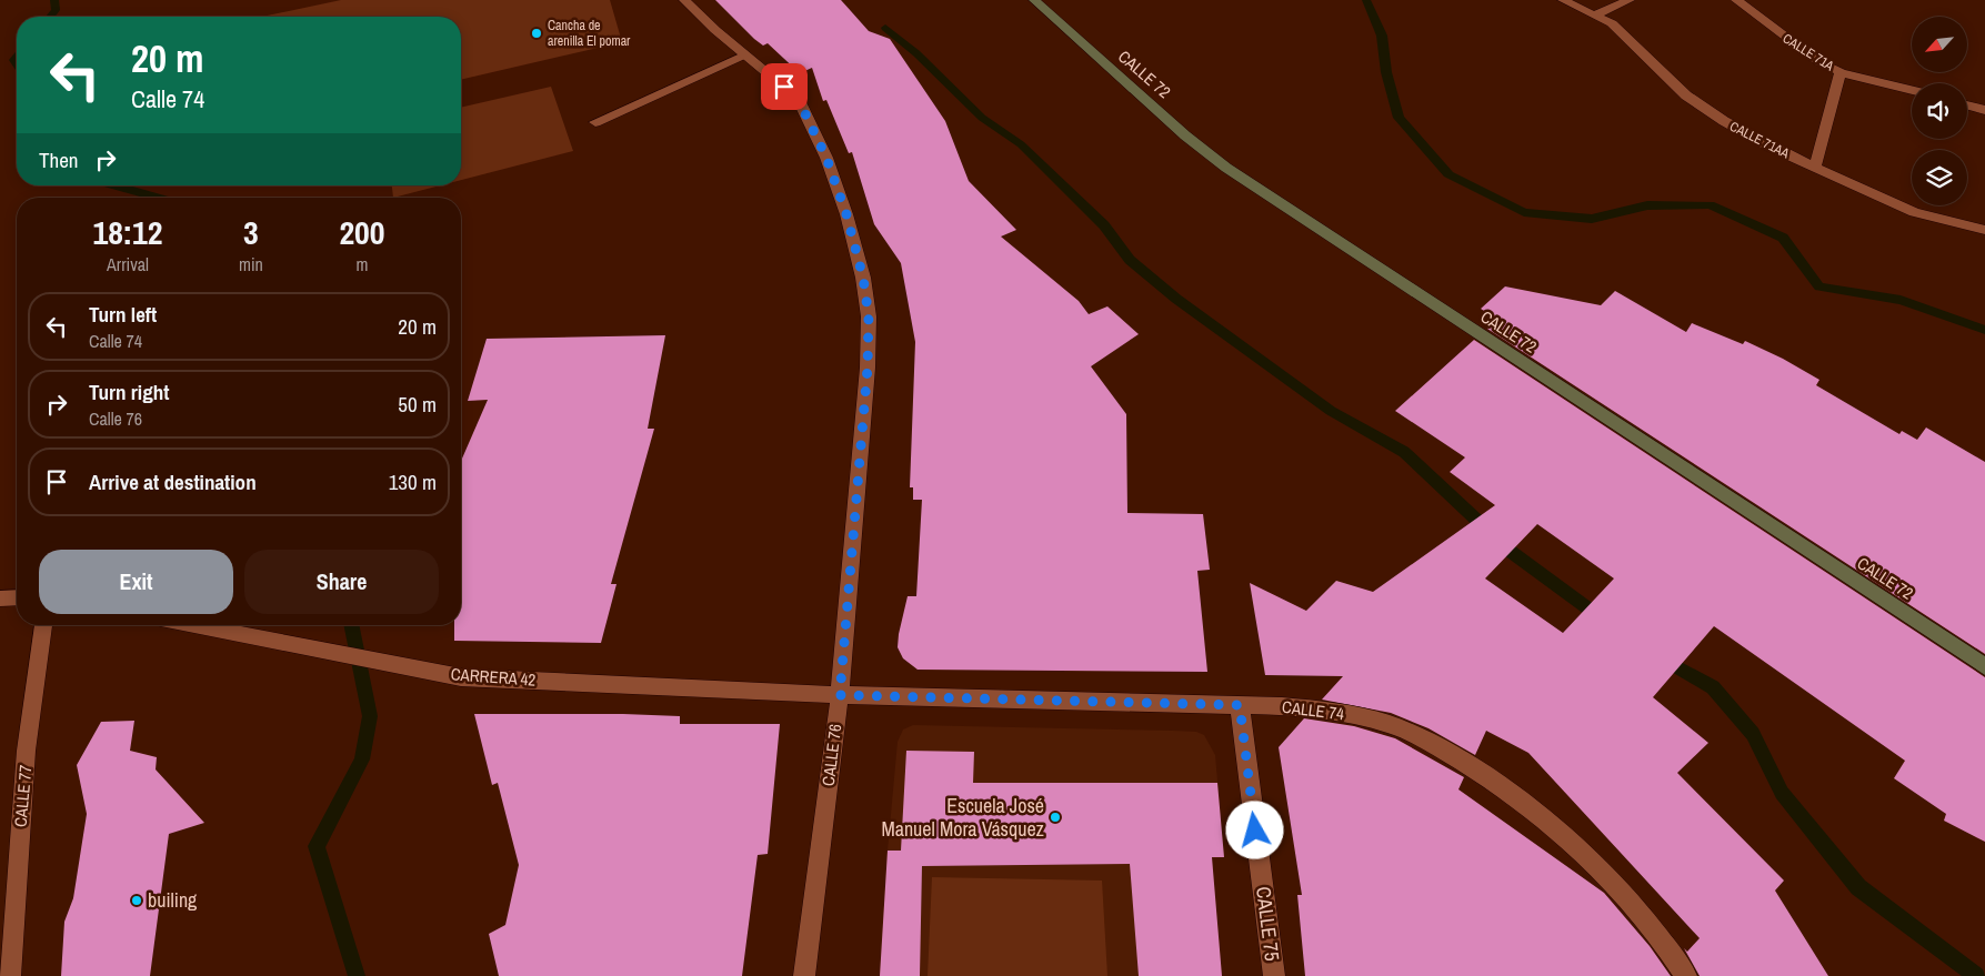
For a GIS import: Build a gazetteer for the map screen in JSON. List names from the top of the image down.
{
  "streets": {
    "street": [
      "CALLE 71A",
      "CALLE 72",
      "CALLE 71AA",
      "CARRERA 42",
      "CALLE 74",
      "CALLE 76",
      "CALLE 77",
      "CALLE 75"
    ]
  },
  "crossings": [
    ["CARRERA 42", "CALLE 74"],
    ["CARRERA 42", "CALLE 76"],
    ["CALLE 74", "CALLE 76"],
    ["CALLE 74", "CALLE 75"]
  ],
  "places": ["Cancha de arenilla El pomar", "Escuela José Manuel Mora Vásquez", "builing"],
  "north": "bottom left",
  "page": {
    "turn": ["20 m", "Calle 74"],
    "then": "Then",
    "eta": [
      "18:12",
      "Arrival",
      "3",
      "min",
      "200",
      "m"
    ],
    "list": [
      {
        "name": "Turn left",
        "note": "Calle 74",
        "value": "20 m"
      },
      {
        "name": "Turn right",
        "note": "Calle 76",
        "value": "50 m"
      },
      {
        "name": "Arrive at destination",
        "value": "130 m"
      }
    ],
    "buttons": ["Exit", "Share"]
  }
}
